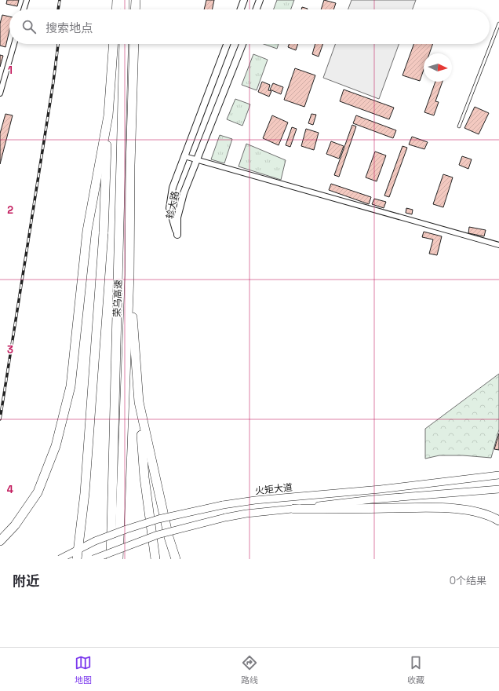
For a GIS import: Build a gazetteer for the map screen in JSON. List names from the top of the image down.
{
  "streets": {
    "highway": ["荣乌高速"],
    "main road": ["轸大路", "火矩大道"]
  },
  "north": "right",
  "page": {
    "search": "搜索地点",
    "heading": ["附近", "0个结果"],
    "nav": ["地图", "路线", "收藏"]
  },
  "grid": {
    "rows": [
      "1",
      "2",
      "3",
      "4"
    ]
  }
}
